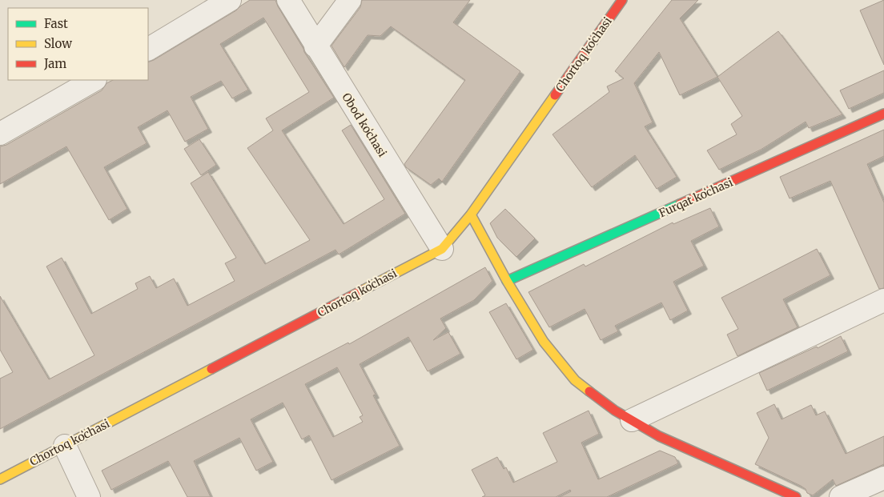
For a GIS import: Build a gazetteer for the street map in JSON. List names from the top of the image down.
{
  "streets": {
    "street": ["Chortoq koʻchasi", "Obod koʻchasi", "Furqat koʻchasi"]
  },
  "crossings": [
    ["Chortoq koʻchasi", "Obod koʻchasi"]
  ],
  "legend": ["Fast", "Slow", "Jam"]
}
